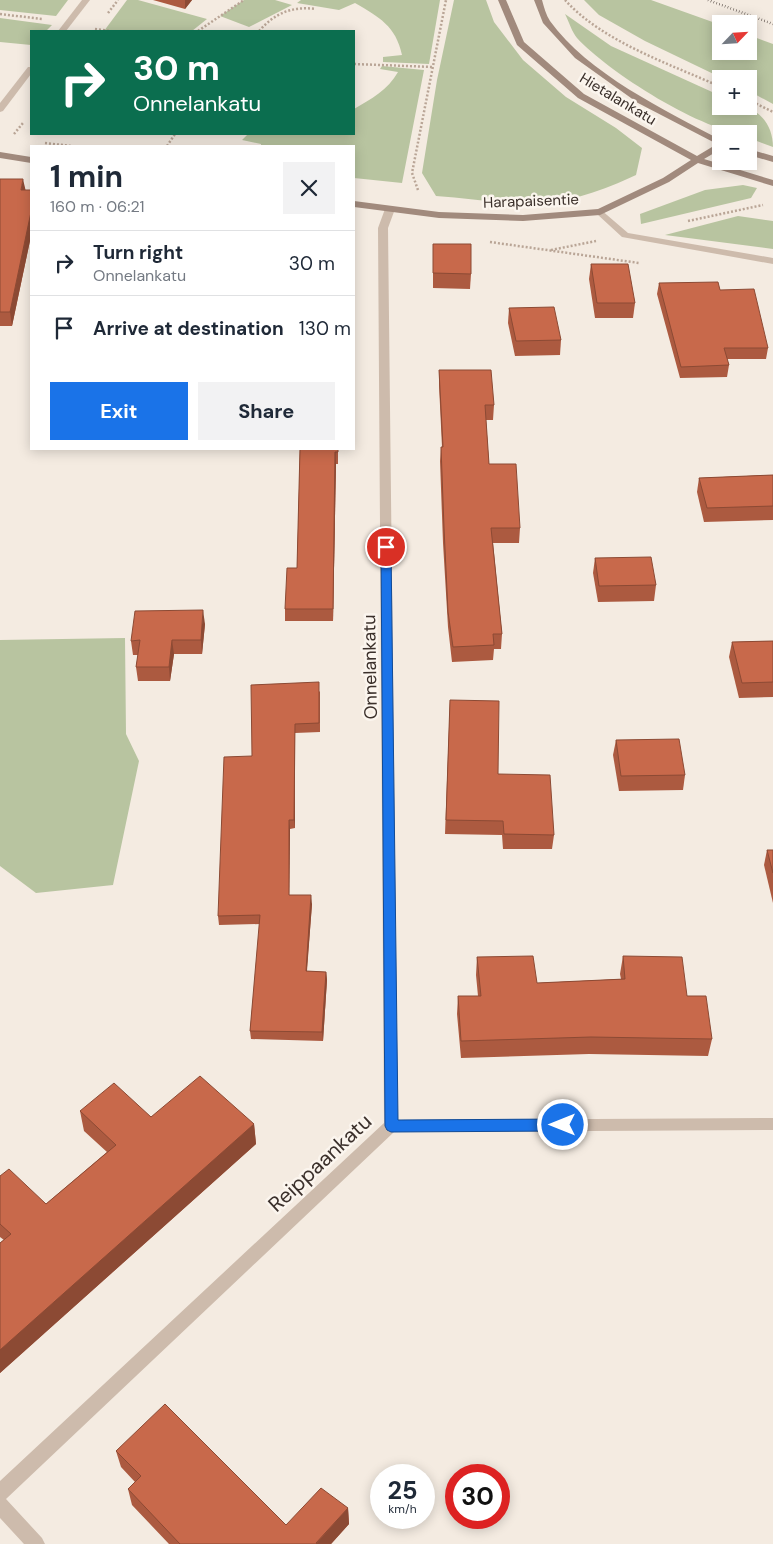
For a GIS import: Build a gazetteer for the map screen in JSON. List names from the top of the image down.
{
  "streets": {
    "main road": ["Hietalankatu", "Harapaisentie"],
    "street": ["Onnelankatu", "Reippaankatu"]
  },
  "crossings": [
    ["Hietalankatu", "Harapaisentie"],
    ["Harapaisentie", "Onnelankatu"],
    ["Onnelankatu", "Reippaankatu"]
  ],
  "north": "top right",
  "page": {
    "map_buttons": ["+", "−"],
    "turn": ["30 m", "Onnelankatu"],
    "heading": ["1 min", "160 m · 06:21"],
    "list": [
      {
        "name": "Turn right",
        "note": "Onnelankatu",
        "value": "30 m"
      },
      {
        "name": "Arrive at destination",
        "value": "130 m"
      }
    ],
    "buttons": ["Exit", "Share"],
    "speed": "25 km/h",
    "limit": "30"
  }
}
